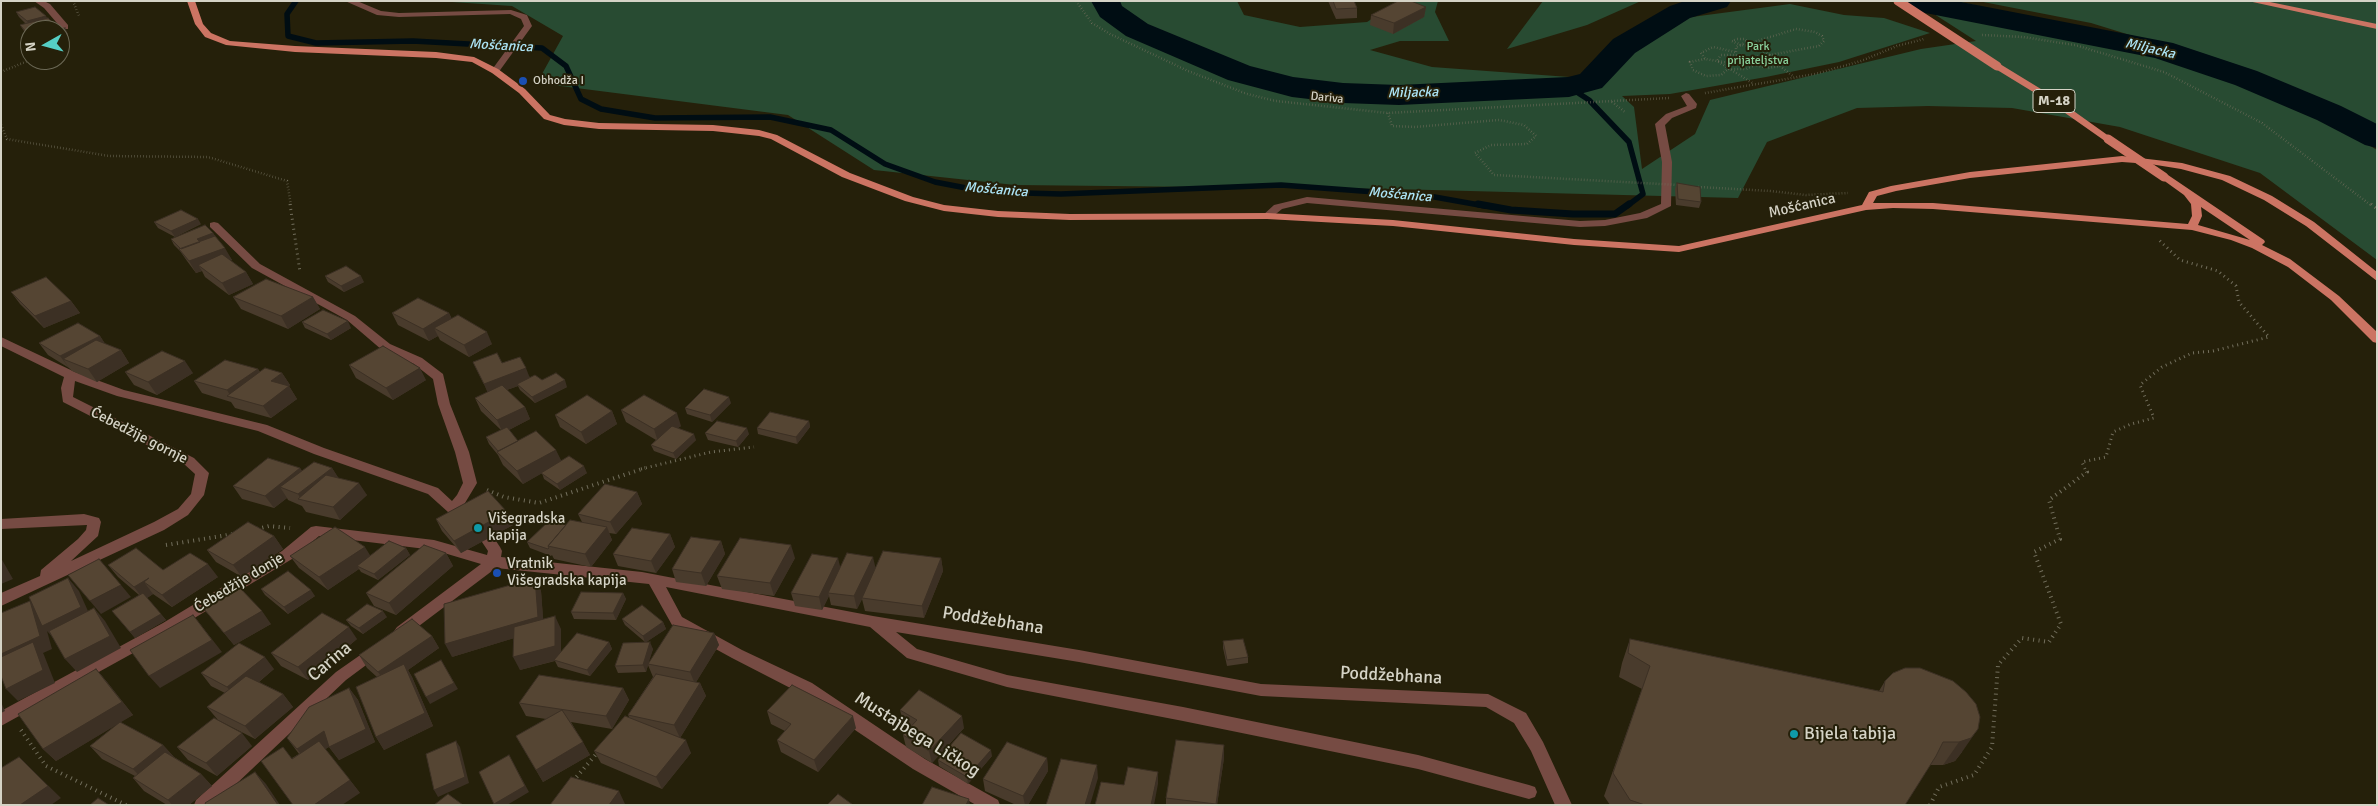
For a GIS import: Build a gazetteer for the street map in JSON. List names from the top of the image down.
{
  "streets": {
    "main road": ["M-18", "Mošćanica"],
    "street": [
      "Ćebedžije gornje",
      "Ćebedžije donje",
      "Poddžebhana",
      "Carina",
      "Mustajbega Ličkog"
    ],
    "path": ["Dariva"]
  },
  "crossings": [
    ["M-18", "Mošćanica"],
    ["Poddžebhana", "Carina"],
    ["Poddžebhana", "Mustajbega Ličkog"]
  ],
  "water": ["Mošćanica", "Miljacka"],
  "parks": ["Park prijateljstva"],
  "places": [
    "Obhodža I",
    "Višegradska kapija",
    "Vratnik Višegradska kapija",
    "Bijela tabija"
  ],
  "north": "left"
}
